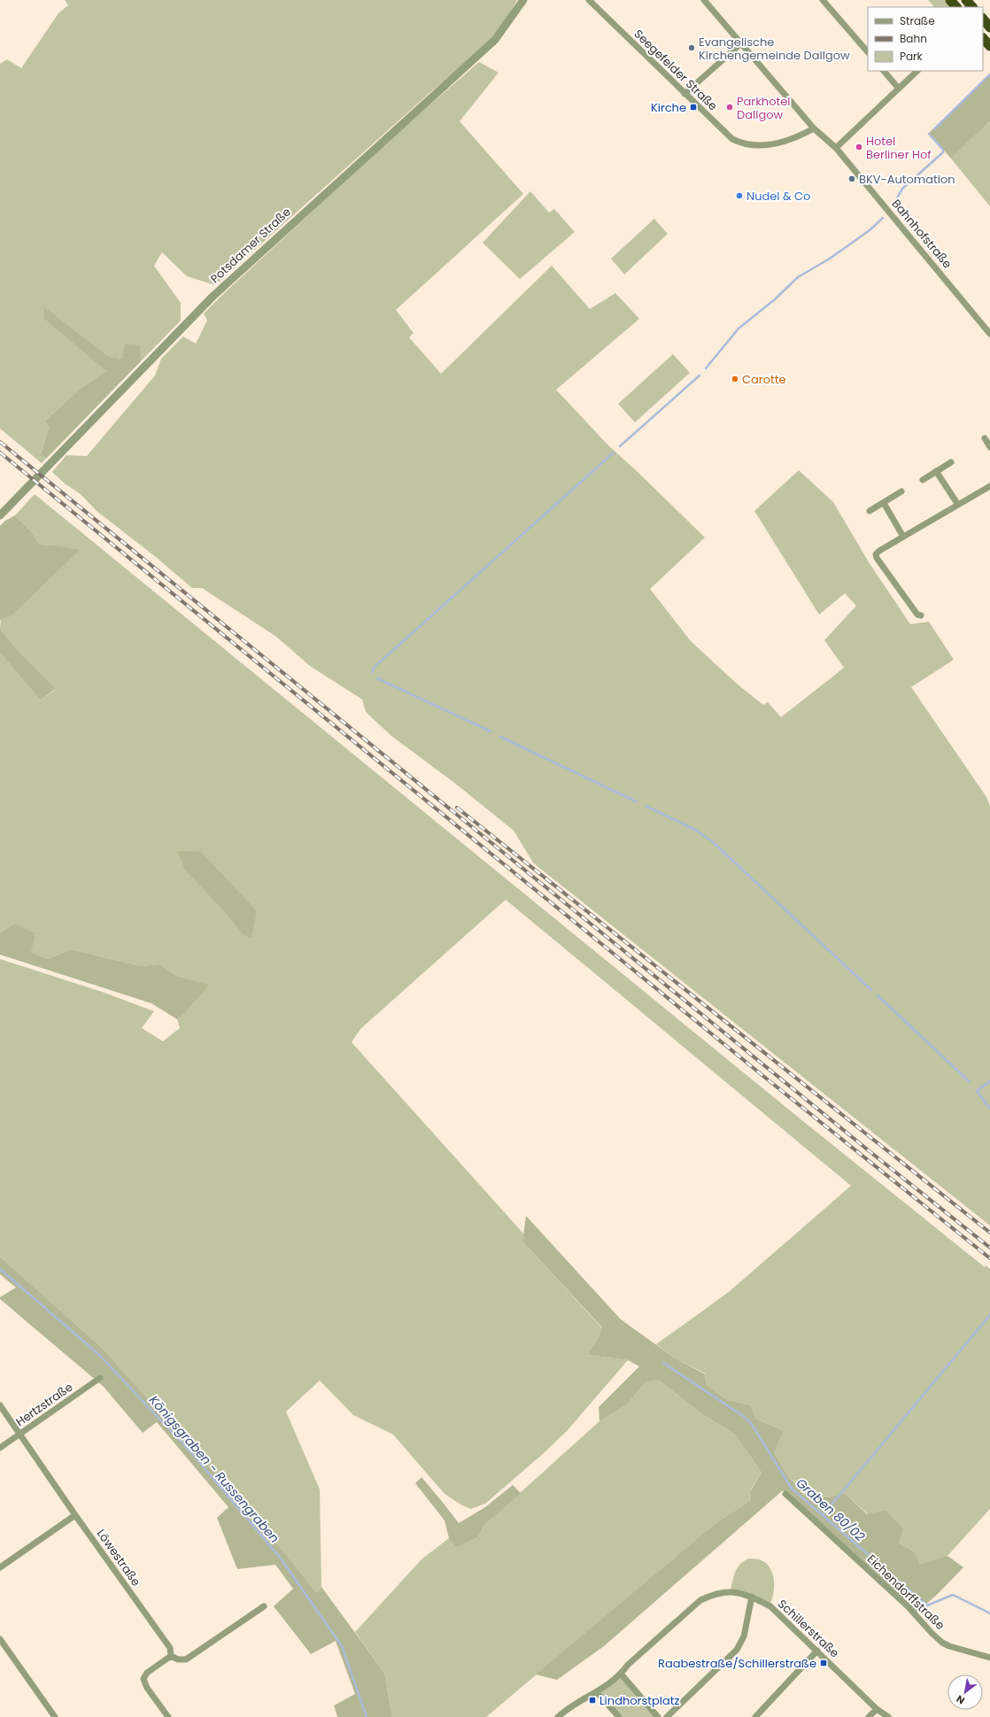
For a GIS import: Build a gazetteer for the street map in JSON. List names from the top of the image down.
{
  "streets": {
    "street": [
      "Seegefelder Straße",
      "Bahnhofstraße",
      "Potsdamer Straße",
      "Hertzstraße",
      "Löwestraße",
      "Eichendorffstraße",
      "Schillerstraße"
    ]
  },
  "crossings": [
    ["Seegefelder Straße", "Bahnhofstraße"],
    ["Hertzstraße", "Löwestraße"]
  ],
  "water": ["Königsgraben - Russengraben", "Graben 80/02"],
  "places": {
    "other": [
      "Evangelische Kirchengemeinde Dallgow",
      "Parkhotel Dallgow",
      "Hotel Berliner Hof",
      "BKV-Automation",
      "Nudel & Co",
      "Carotte"
    ],
    "transit": ["Kirche", "Raabestraße/Schillerstraße", "Lindhorstplatz"]
  },
  "legend": ["Straße", "Bahn", "Park"],
  "north": "bottom left"
}
